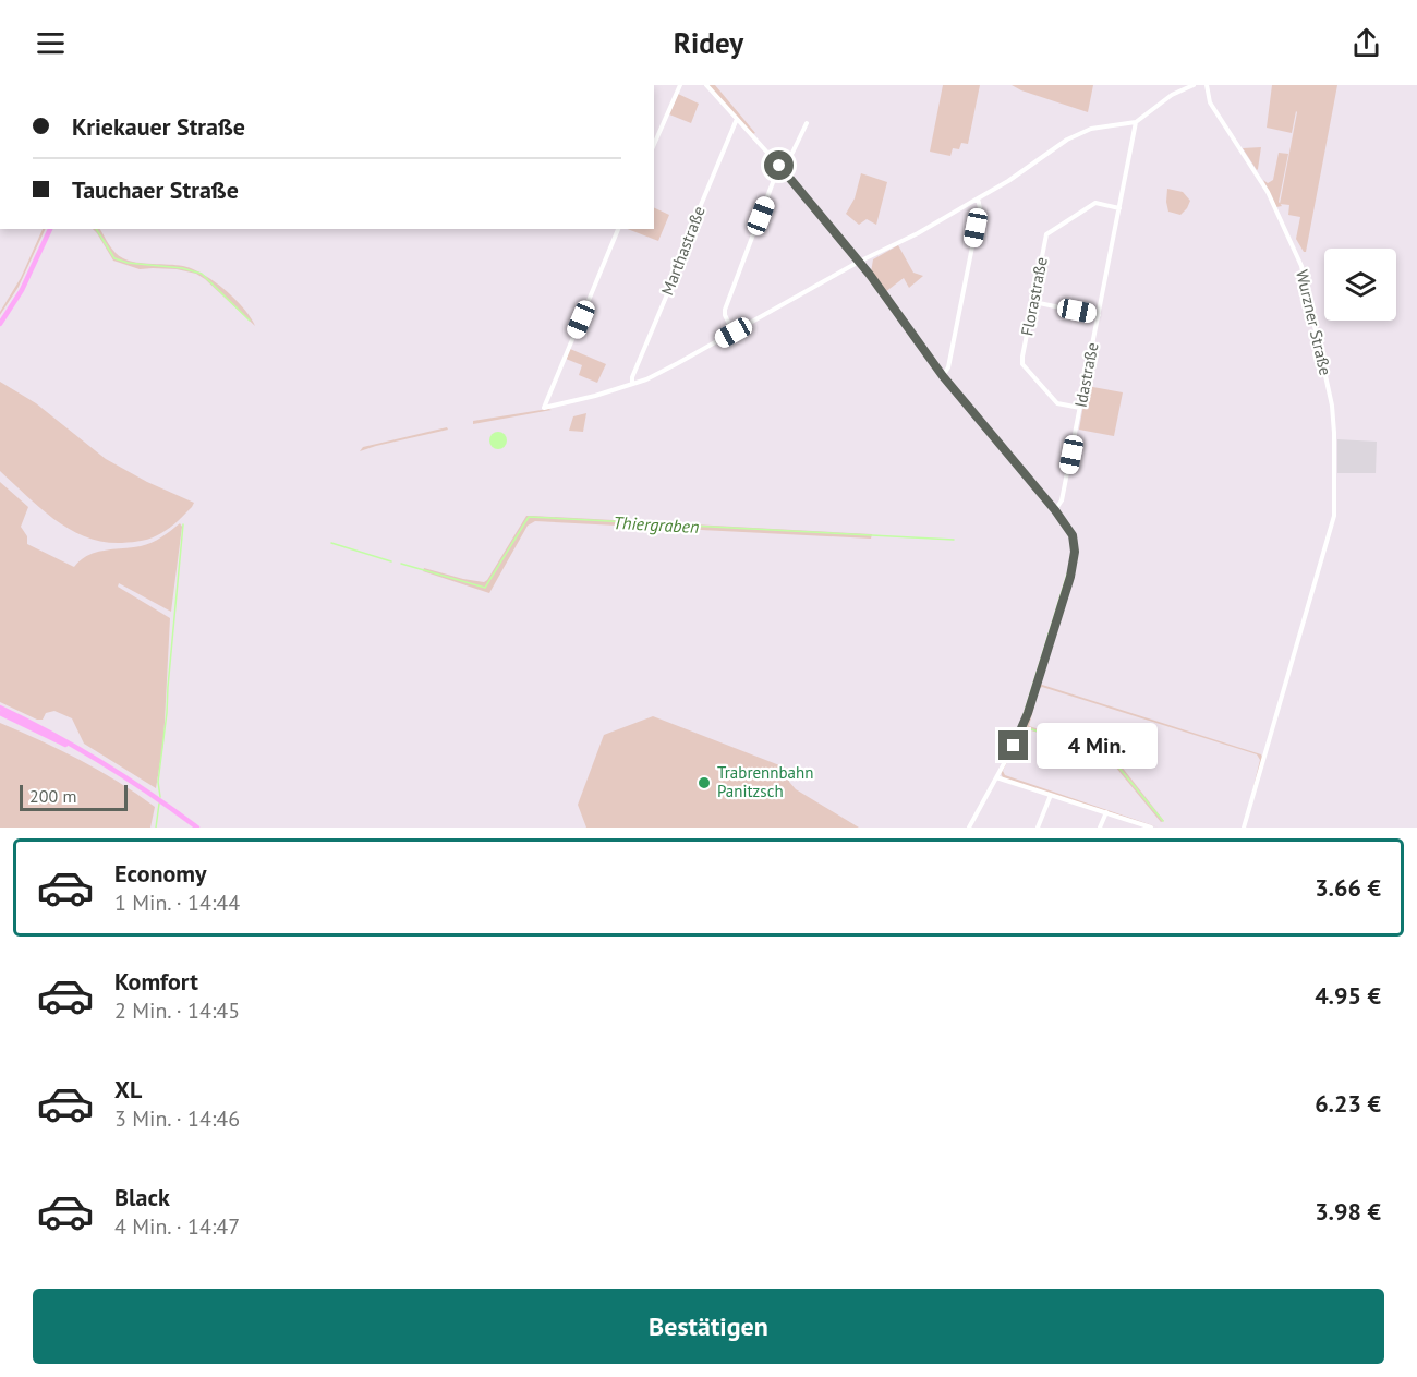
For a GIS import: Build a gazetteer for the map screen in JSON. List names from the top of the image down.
{
  "streets": {
    "street": [
      "Marthastraße",
      "Florastraße",
      "Wurzner Straße",
      "Idastraße"
    ]
  },
  "crossings": [
    ["Florastraße", "Idastraße"]
  ],
  "water": ["Thiergraben"],
  "places": ["Trabrennbahn Panitzsch"],
  "scale_bar": "200 m",
  "page": {
    "header": "Ridey",
    "banner": ["Kriekauer Straße", "Tauchaer Straße"],
    "bubble": "4 Min.",
    "scale": "200 m",
    "list": [
      {
        "name": "Economy",
        "note": "1 Min. · 14:44",
        "value": "3.66 €"
      },
      {
        "name": "Komfort",
        "note": "2 Min. · 14:45",
        "value": "4.95 €"
      },
      {
        "name": "XL",
        "note": "3 Min. · 14:46",
        "value": "6.23 €"
      },
      {
        "name": "Black",
        "note": "4 Min. · 14:47",
        "value": "3.98 €"
      }
    ],
    "buttons": "Bestätigen"
  }
}
